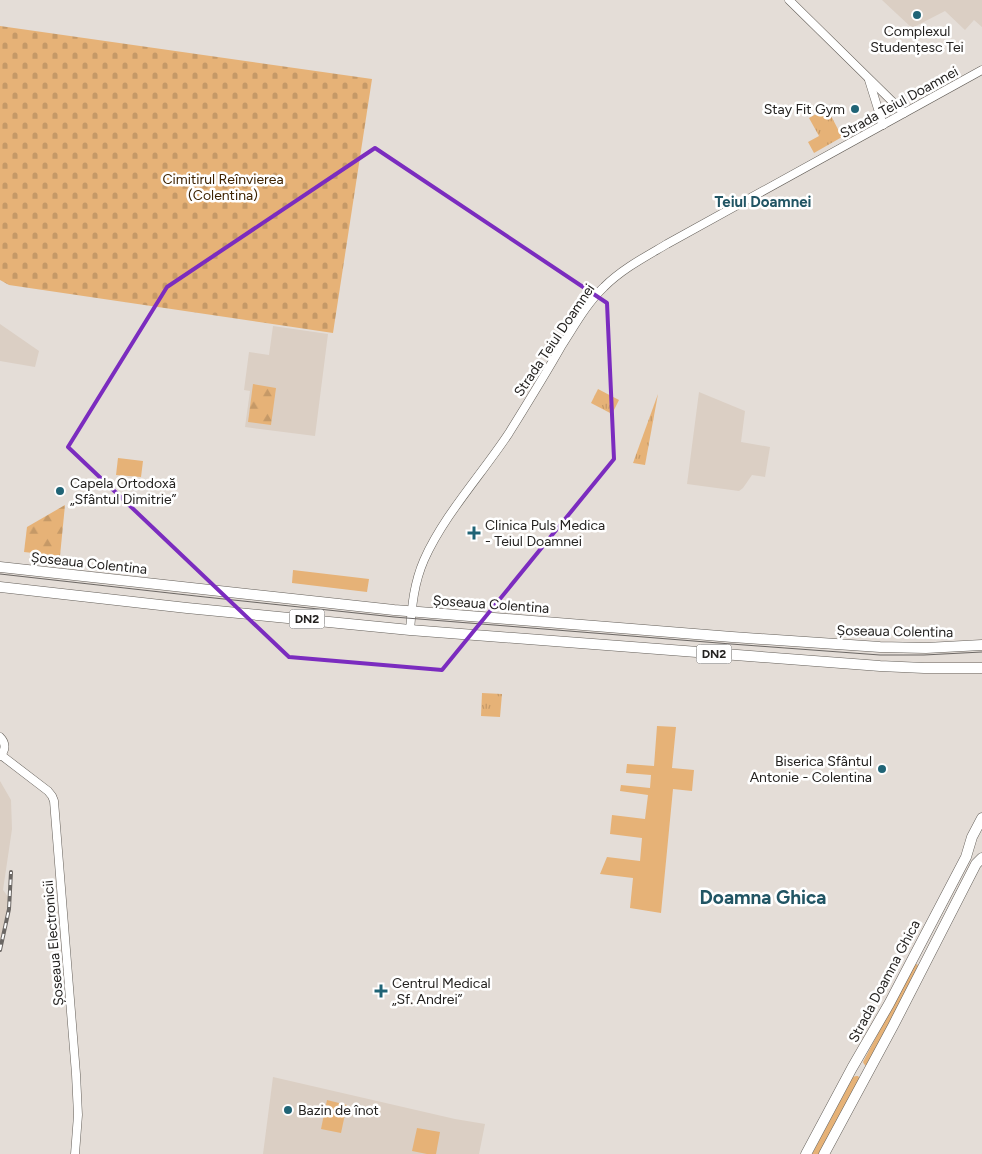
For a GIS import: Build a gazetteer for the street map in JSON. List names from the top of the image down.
{
  "streets": {
    "main road": ["Șoseaua Colentina", "DN2", "Strada Doamna Ghica"],
    "street": ["Strada Teiul Doamnei", "Șoseaua Electronicii"]
  },
  "crossings": [
    ["Strada Teiul Doamnei", "Șoseaua Colentina"],
    ["Strada Teiul Doamnei", "DN2"]
  ],
  "districts": ["Teiul Doamnei", "Doamna Ghica"],
  "parks": ["Cimitirul Reînvierea (Colentina)"],
  "places": {
    "other": [
      "Complexul Studențesc Tei",
      "Stay Fit Gym",
      "Capela Ortodoxă „Sfântul Dimitrie”",
      "Biserica Sfântul Antonie - Colentina",
      "Bazin de înot"
    ],
    "health": ["Clinica Puls Medica - Teiul Doamnei", "Centrul Medical „Sf. Andrei”"]
  }
}
